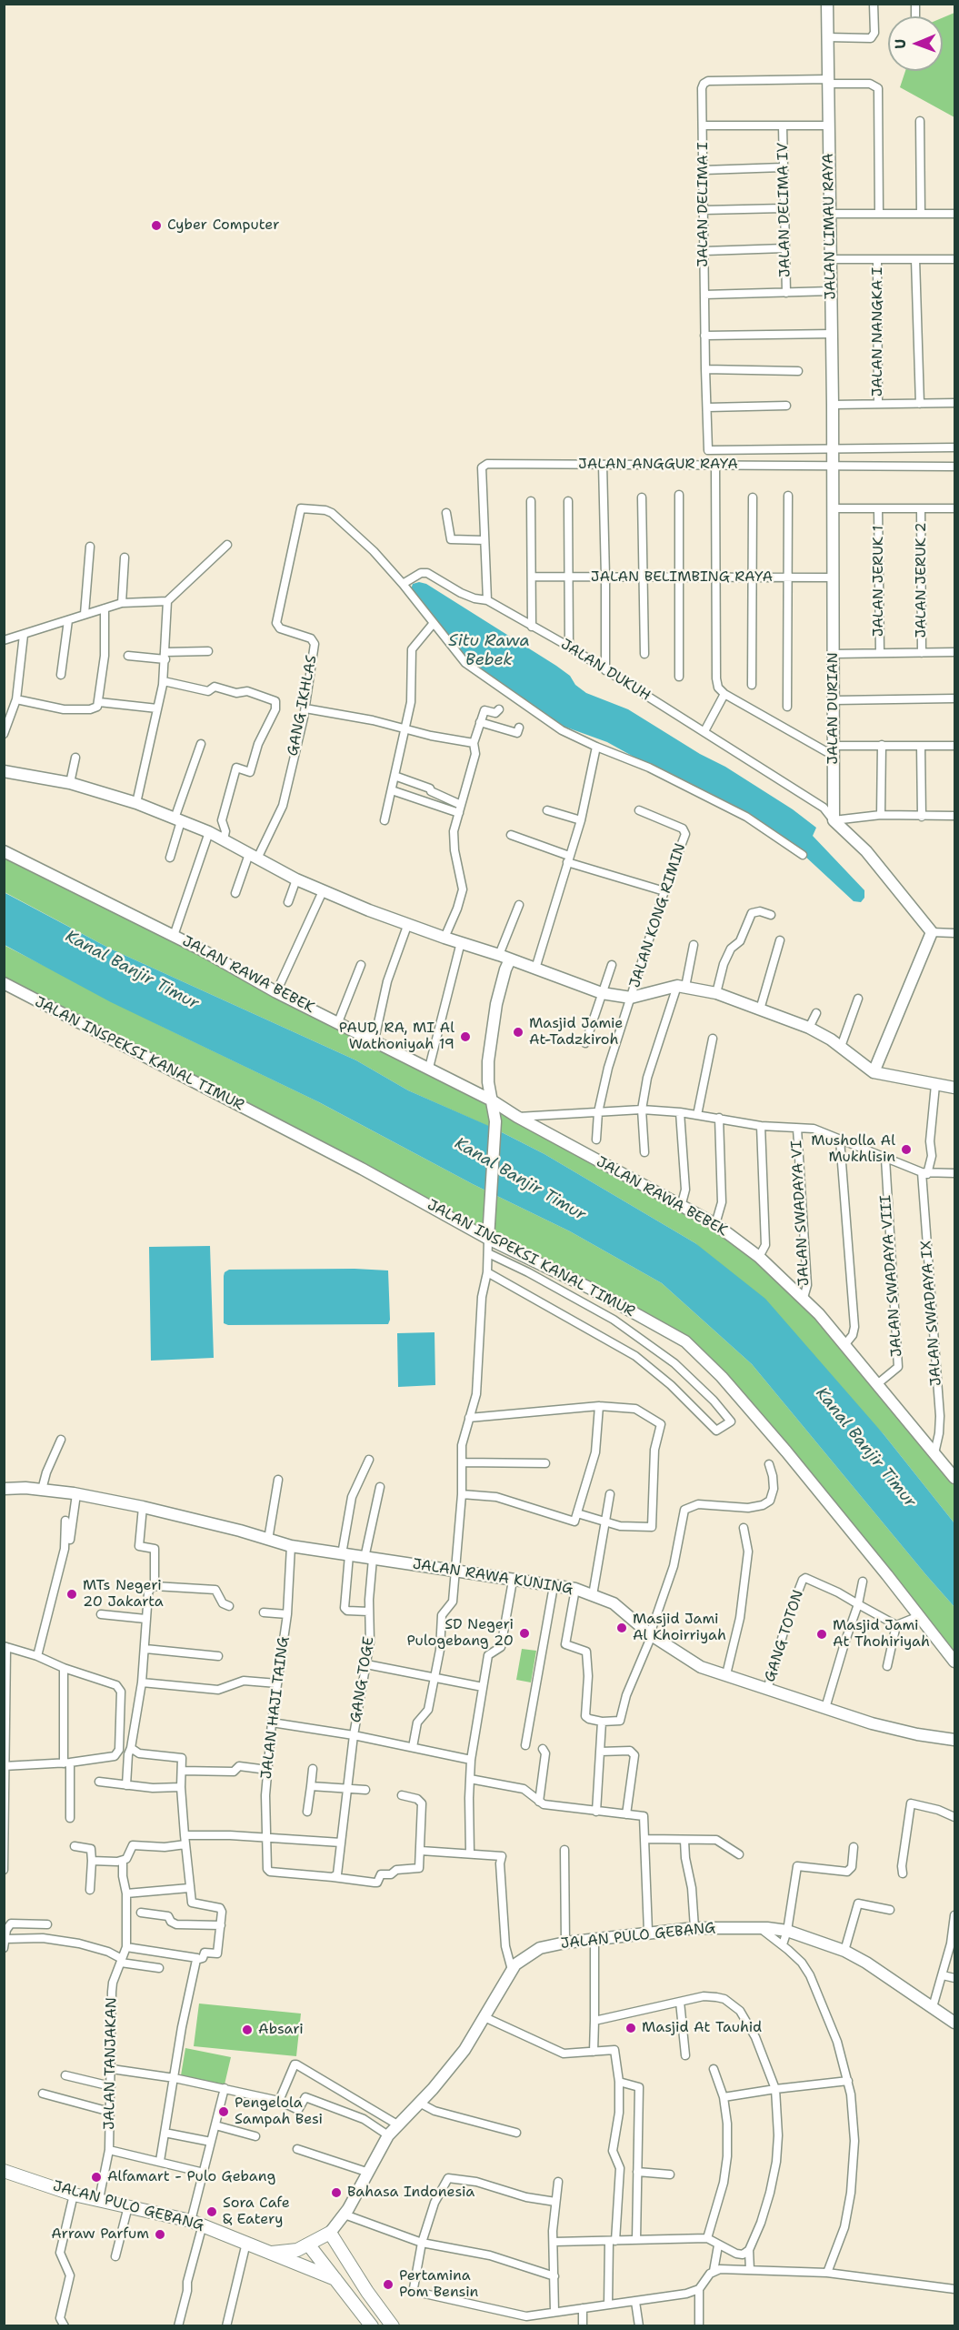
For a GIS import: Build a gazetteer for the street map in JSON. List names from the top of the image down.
{
  "streets": {
    "main road": ["JALAN PULO GEBANG"],
    "street": [
      "JALAN DELIMA I",
      "JALAN DELIMA IV",
      "JALAN LIMAU RAYA",
      "JALAN NANGKA I",
      "JALAN ANGGUR RAYA",
      "JALAN BELIMBING RAYA",
      "JALAN JERUK 2",
      "JALAN JERUK 1",
      "JALAN DUKUH",
      "GANG IKHLAS",
      "JALAN DURIAN",
      "JALAN KONG RIMIN",
      "JALAN RAWA BEBEK",
      "JALAN INSPEKSI KANAL TIMUR",
      "JALAN SWADAYA VI",
      "JALAN SWADAYA VIII",
      "JALAN SWADAYA IX",
      "JALAN RAWA KUNING",
      "GANG TOTON",
      "GANG TOGE",
      "JALAN HAJI TAING",
      "JALAN TANJAKAN"
    ]
  },
  "crossings": [
    ["JALAN DELIMA I", "JALAN LIMAU RAYA"],
    ["JALAN DELIMA I", "JALAN DURIAN"],
    ["JALAN LIMAU RAYA", "JALAN DURIAN"],
    ["JALAN ANGGUR RAYA", "JALAN DURIAN"],
    ["JALAN BELIMBING RAYA", "JALAN DURIAN"],
    ["JALAN DUKUH", "GANG IKHLAS"],
    ["JALAN DUKUH", "JALAN DURIAN"],
    ["JALAN RAWA BEBEK", "JALAN SWADAYA VI"],
    ["JALAN RAWA BEBEK", "JALAN SWADAYA VIII"],
    ["JALAN RAWA BEBEK", "JALAN SWADAYA IX"],
    ["JALAN RAWA KUNING", "GANG TOTON"],
    ["JALAN RAWA KUNING", "GANG TOGE"],
    ["JALAN RAWA KUNING", "JALAN HAJI TAING"],
    ["GANG TOGE", "JALAN HAJI TAING"],
    ["JALAN PULO GEBANG", "JALAN TANJAKAN"]
  ],
  "water": ["Situ Rawa Bebek", "Kanal Banjir Timur"],
  "places": [
    "Cyber Computer",
    "Masjid Jamie At-Tadzkiroh",
    "PAUD, RA, MI Al Wathoniyah 19",
    "Musholla Al Mukhlisin",
    "MTs Negeri 20 Jakarta",
    "Masjid Jami Al Khoirriyah",
    "SD Negeri Pulogebang 20",
    "Masjid Jami At Thohiriyah",
    "Masjid At Tauhid",
    "Absari",
    "Pengelola Sampah Besi",
    "Alfamart - Pulo Gebang",
    "Bahasa Indonesia",
    "Sora Cafe & Eatery",
    "Arraw Parfum",
    "Pertamina Pom Bensin"
  ],
  "north": "left"
}
